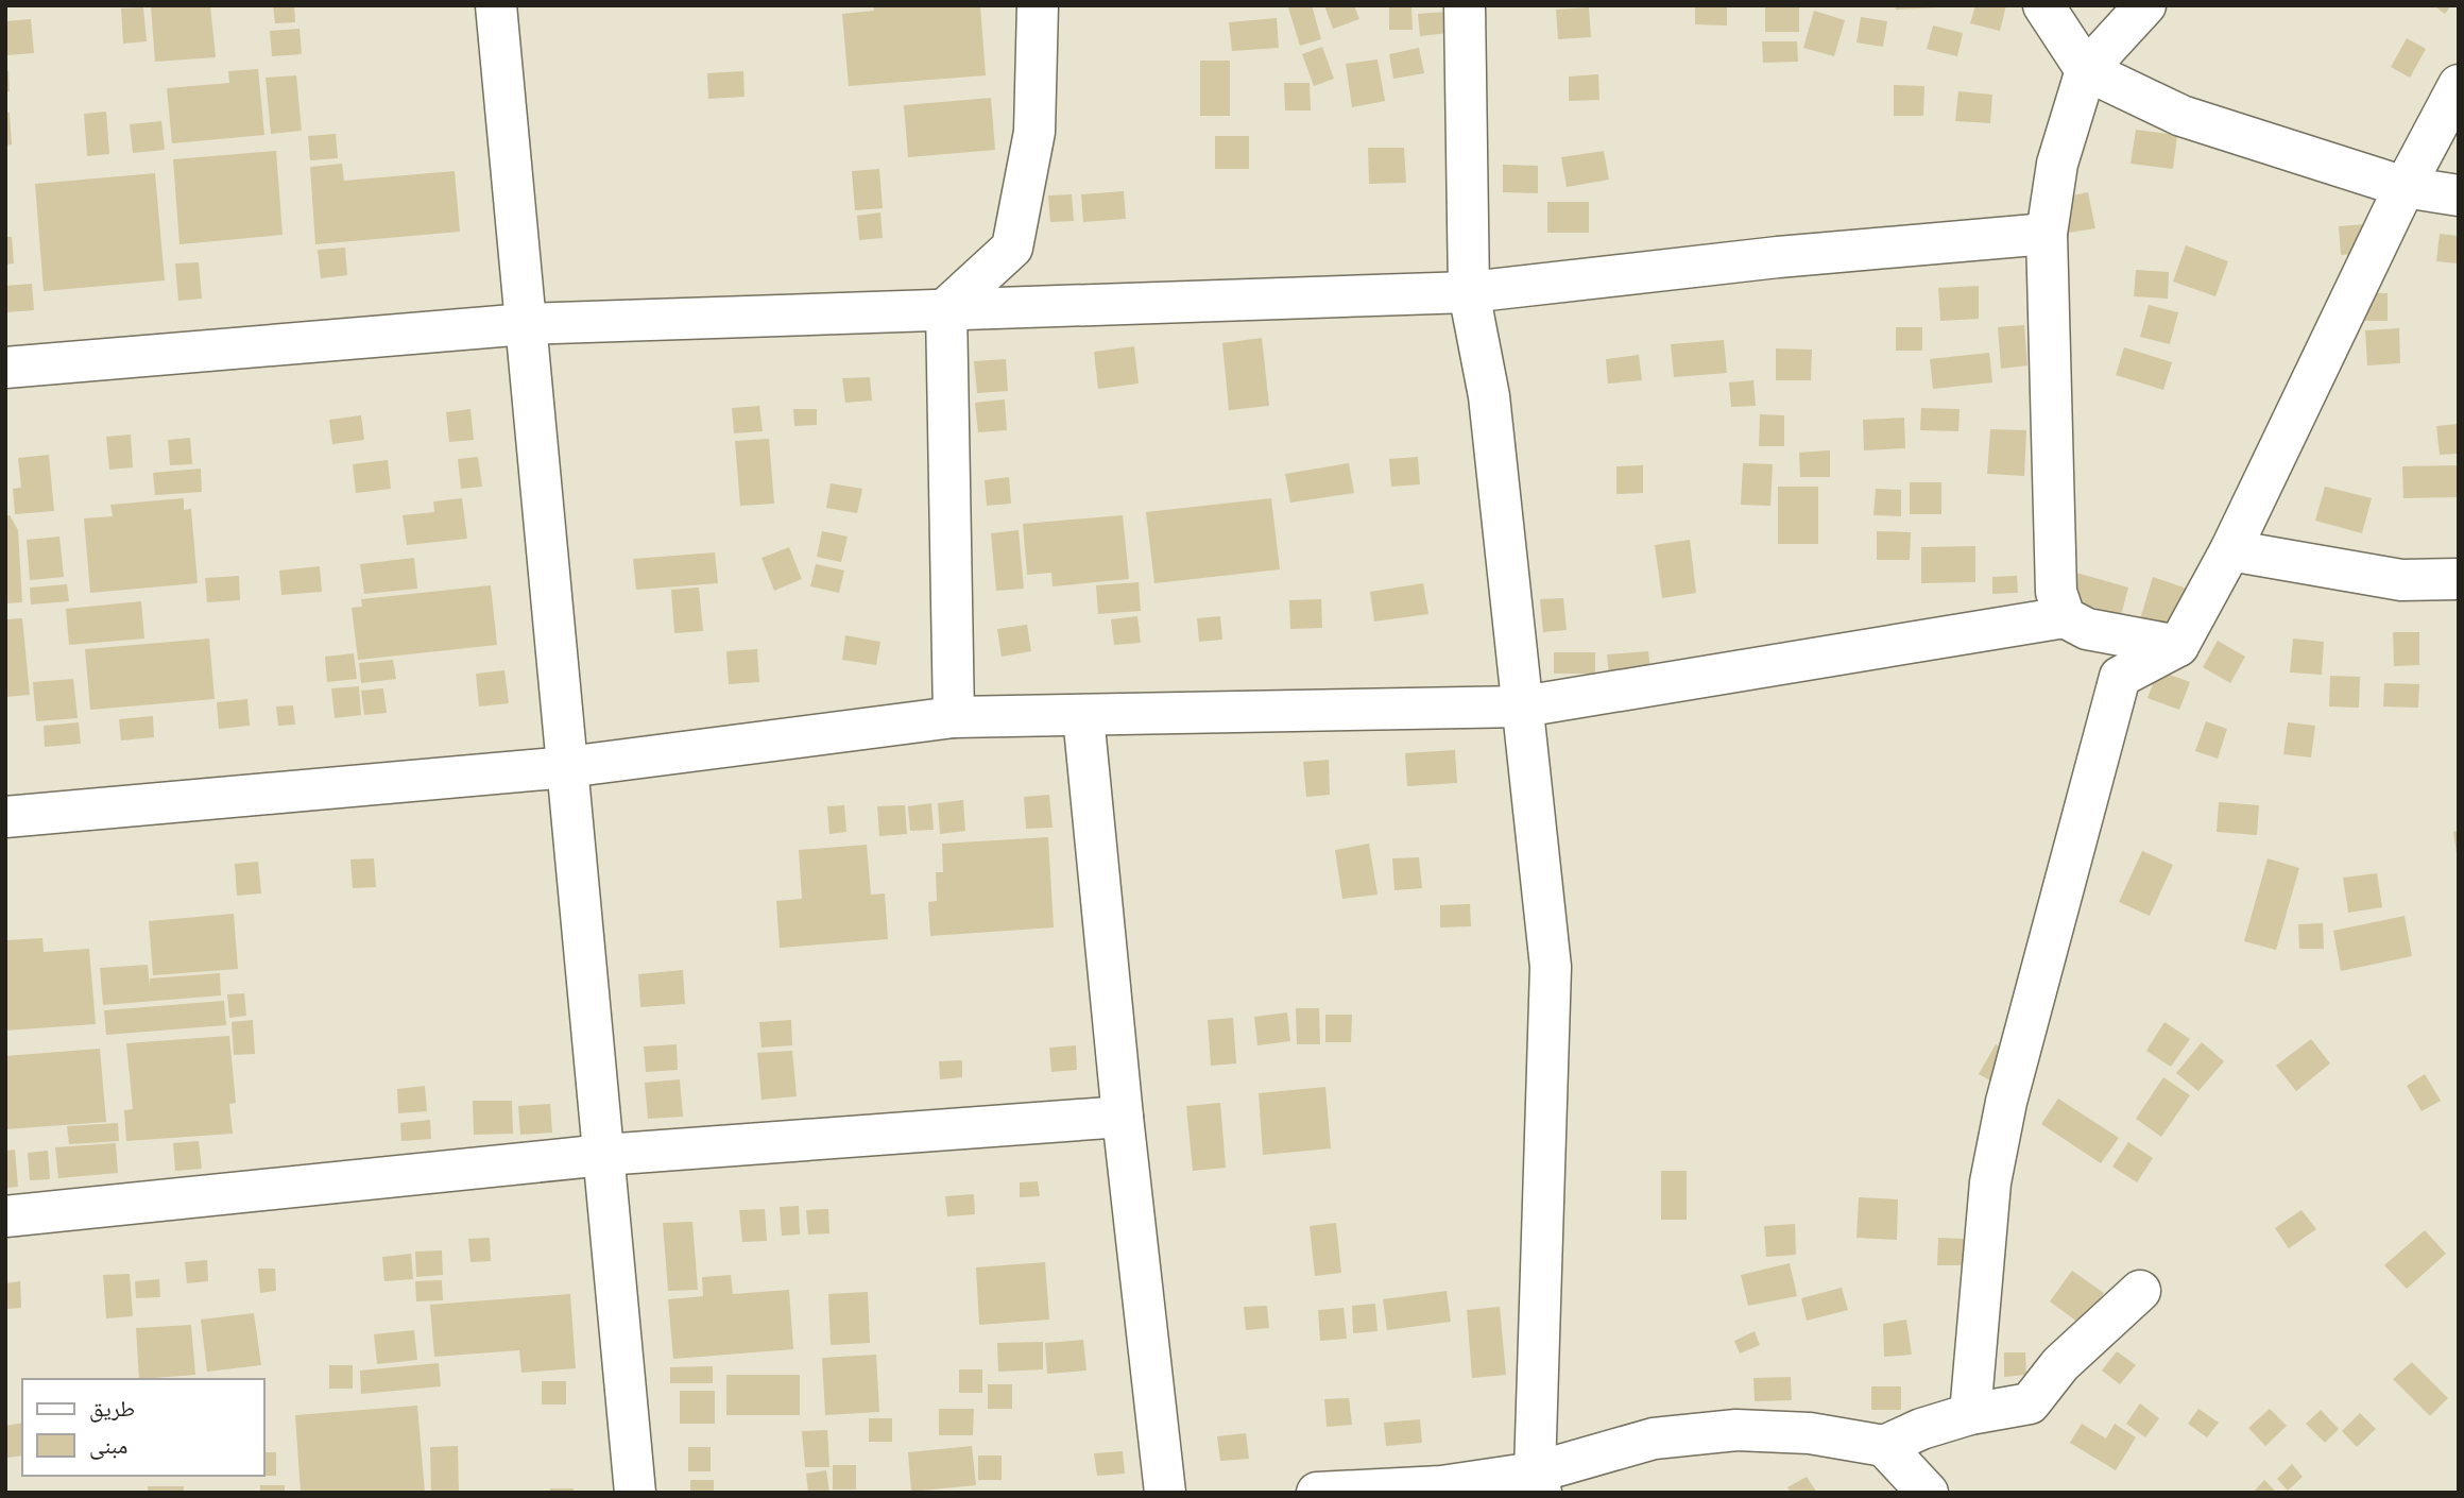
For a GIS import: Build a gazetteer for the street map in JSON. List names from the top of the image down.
{
  "legend": ["طريق", "مبنى"]
}
